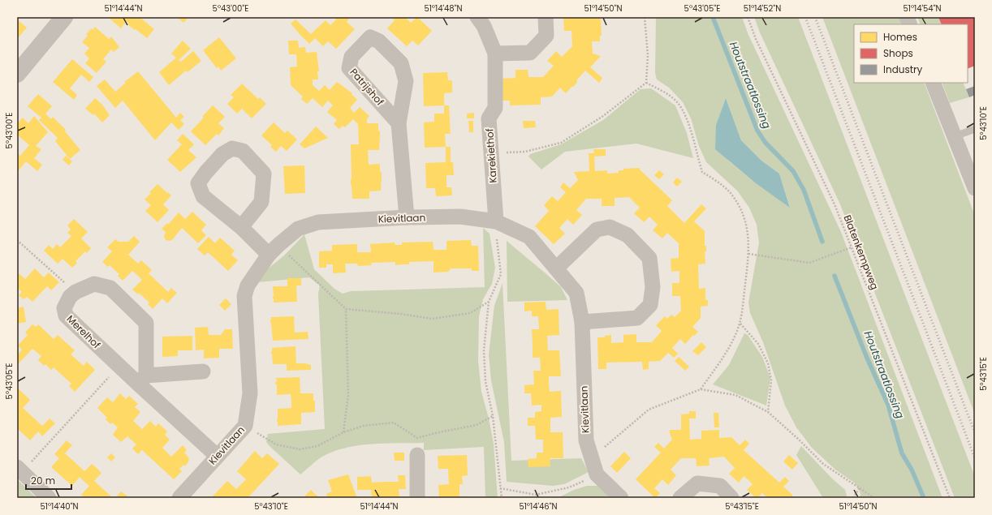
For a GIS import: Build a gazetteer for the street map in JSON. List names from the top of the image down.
{
  "streets": {
    "street": [
      "Patrijshof",
      "Karekiethof",
      "Kievitlaan",
      "Merelhof"
    ],
    "path": ["Blatenkempweg"]
  },
  "crossings": [
    ["Patrijshof", "Kievitlaan"],
    ["Karekiethof", "Kievitlaan"],
    ["Kievitlaan", "Merelhof"]
  ],
  "water": ["Houtstraatlossing"],
  "legend": ["Homes", "Shops", "Industry"],
  "scale_bar": "20 m",
  "coordinates": [
    "51°14'44\"N",
    "5°43'00\"E",
    "51°14'48\"N",
    "51°14'50\"N",
    "5°43'05\"E",
    "51°14'52\"N",
    "51°14'54\"N",
    "5°43'10\"E",
    "5°43'15\"E",
    "51°14'40\"N",
    "51°14'46\"N"
  ]
}
